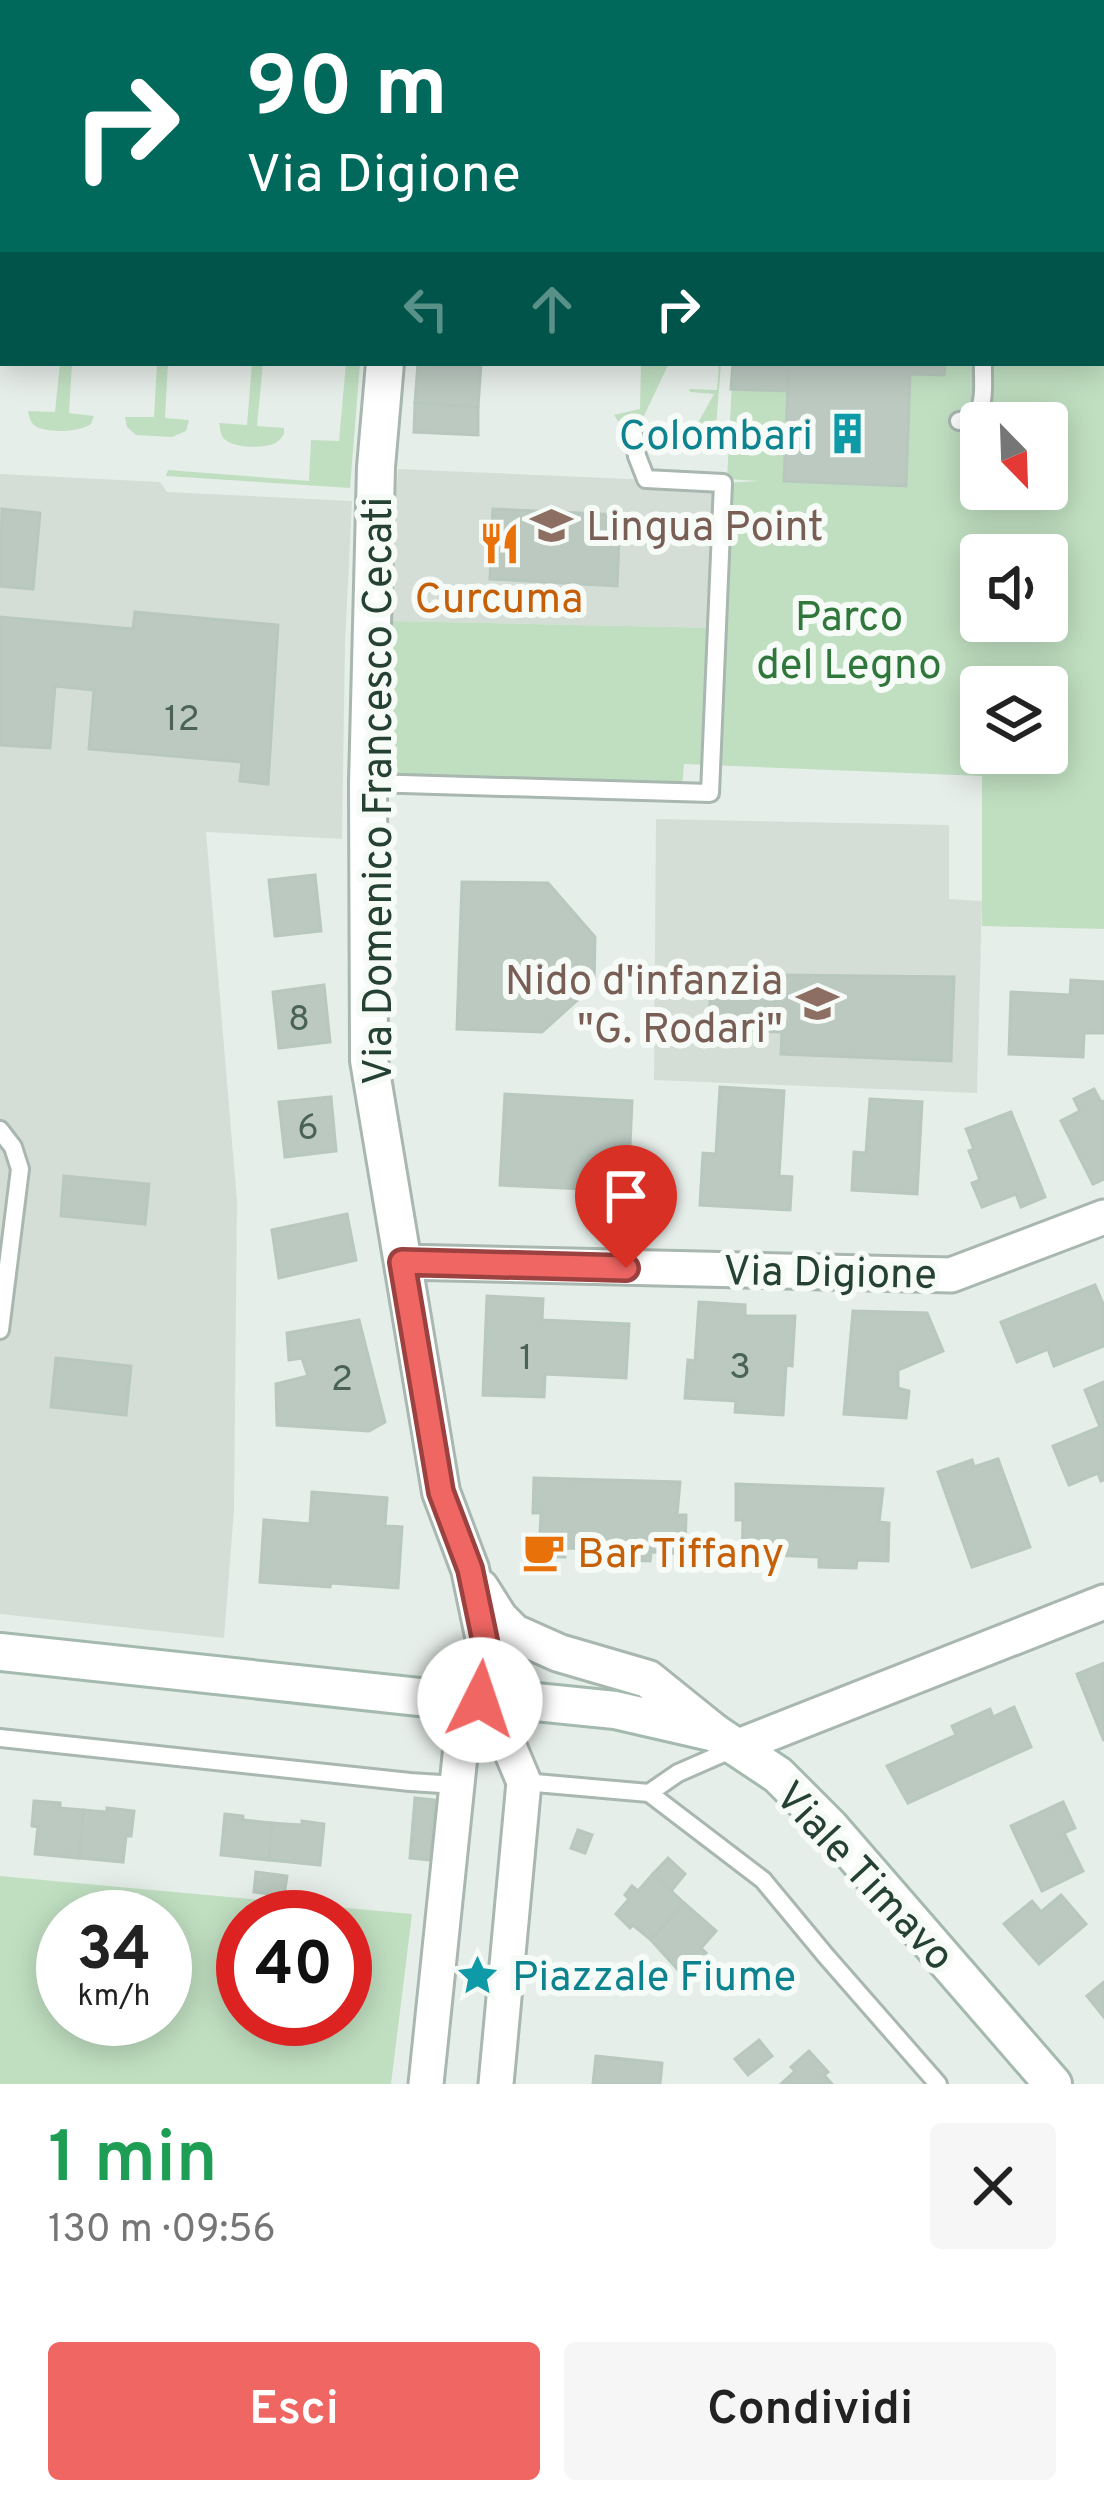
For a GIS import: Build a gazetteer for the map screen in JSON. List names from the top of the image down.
{
  "streets": {
    "street": ["Via Domenico Francesco Cecati", "Via Digione", "Viale Timavo"]
  },
  "crossings": [
    ["Via Domenico Francesco Cecati", "Via Digione"],
    ["Via Domenico Francesco Cecati", "Viale Timavo"]
  ],
  "parks": ["Parco del Legno"],
  "places": {
    "building": ["Colombari"],
    "school or university": ["Lingua Point", "Nido d'infanzia \"G. Rodari\""],
    "restaurant": ["Curcuma"],
    "cafe": ["Bar Tiffany"],
    "place": ["Piazzale Fiume"]
  },
  "house_numbers": [
    "12",
    "8",
    "6",
    "1",
    "3",
    "2"
  ],
  "north": "bottom right",
  "page": {
    "turn": ["90 m", "Via Digione"],
    "speed": "34 km/h",
    "limit": "40",
    "heading": ["1 min", "130 m · 09:56"],
    "buttons": ["Esci", "Condividi"]
  }
}
